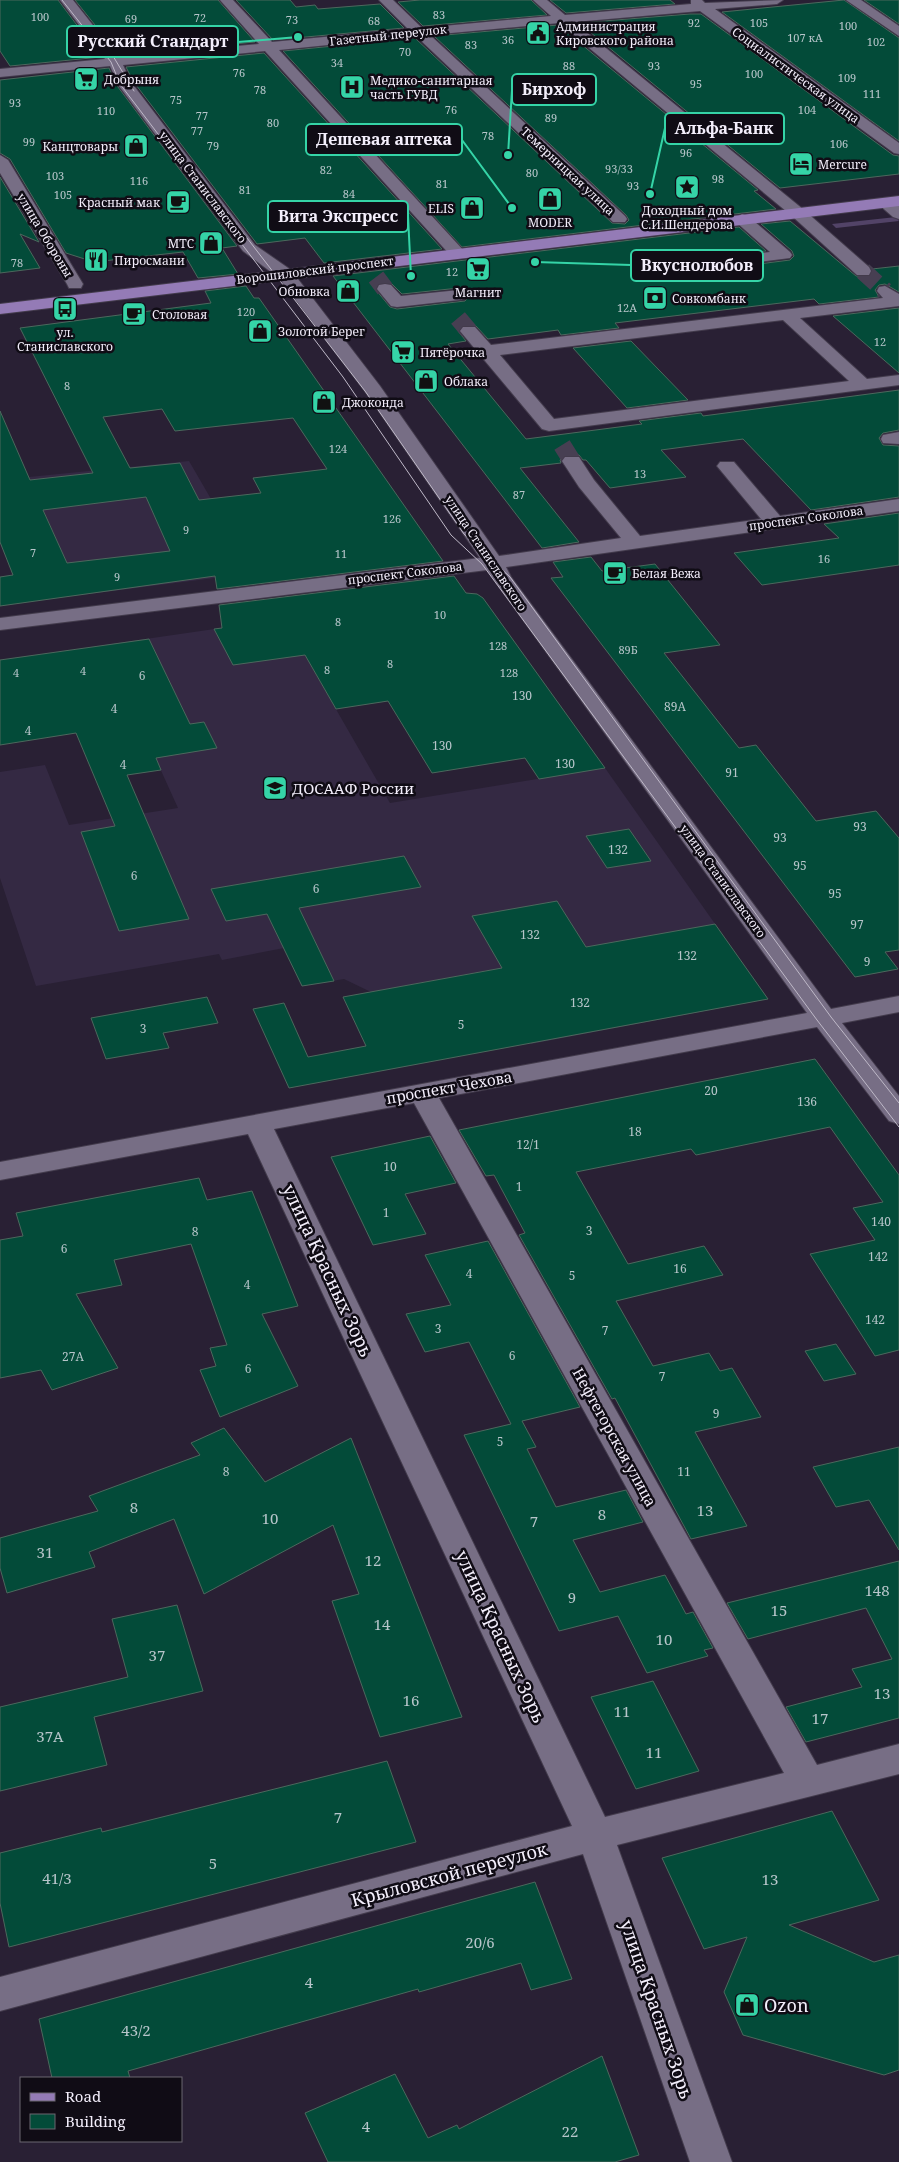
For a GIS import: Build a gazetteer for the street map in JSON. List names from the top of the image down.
{
  "streets": {
    "main road": ["Ворошиловский проспект"],
    "street": [
      "Газетный переулок",
      "Социалистическая улица",
      "Темерницкая улица",
      "улица Станиславского",
      "улица Обороны",
      "проспект Соколова",
      "проспект Чехова",
      "улица Красных Зорь",
      "Нефтегорская улица",
      "Крыловской переулок"
    ]
  },
  "crossings": [
    ["Газетный переулок", "Социалистическая улица"],
    ["Газетный переулок", "Темерницкая улица"],
    ["Газетный переулок", "улица Станиславского"],
    ["Темерницкая улица", "Ворошиловский проспект"],
    ["улица Станиславского", "Ворошиловский проспект"],
    ["улица Станиславского", "проспект Соколова"],
    ["улица Станиславского", "проспект Чехова"],
    ["улица Обороны", "Ворошиловский проспект"],
    ["проспект Чехова", "улица Красных Зорь"],
    ["проспект Чехова", "Нефтегорская улица"],
    ["улица Красных Зорь", "Крыловской переулок"],
    ["Нефтегорская улица", "Крыловской переулок"]
  ],
  "places": {
    "public building": ["Администрация Кировского района"],
    "other": [
      "Русский Стандарт",
      "Бирхоф",
      "Альфа-Банк",
      "Дешевая аптека",
      "Вкуснолюбов",
      "Вита Экспресс"
    ],
    "supermarket": ["Добрыня", "Магнит", "Пятёрочка"],
    "hospital": ["Медико-санитарная часть ГУВД"],
    "shop": [
      "Канцтовары",
      "MODER",
      "ELIS",
      "МТС",
      "Обновка",
      "Золотой Берег",
      "Облака",
      "Джоконда",
      "Ozon"
    ],
    "hotel": ["Mercure"],
    "place": ["Доходный дом С.И.Шендерова"],
    "cafe": ["Красный мак", "Столовая", "Белая Вежа"],
    "restaurant": ["Пиросмани"],
    "bank": ["Совкомбанк"],
    "bus stop": ["ул. Станиславского"],
    "school or university": ["ДОСААФ России"]
  },
  "house_numbers": [
    "83",
    "100",
    "72",
    "69",
    "73",
    "68",
    "92",
    "105",
    "100",
    "107 кА",
    "36",
    "102",
    "83",
    "70",
    "34",
    "88",
    "93",
    "76",
    "100",
    "109",
    "95",
    "78",
    "111",
    "75",
    "93",
    "76",
    "104",
    "110",
    "77",
    "89",
    "80",
    "77",
    "78",
    "99",
    "106",
    "79",
    "96",
    "93/33",
    "82",
    "80",
    "103",
    "98",
    "116",
    "81",
    "93",
    "81",
    "84",
    "105",
    "78",
    "12",
    "12А",
    "120",
    "12",
    "8",
    "124",
    "13",
    "87",
    "126",
    "9",
    "7",
    "11",
    "16",
    "9",
    "10",
    "8",
    "128",
    "89Б",
    "8",
    "8",
    "4",
    "4",
    "128",
    "6",
    "130",
    "89А",
    "4",
    "4",
    "130",
    "130",
    "4",
    "91",
    "93",
    "93",
    "132",
    "95",
    "6",
    "6",
    "95",
    "97",
    "132",
    "132",
    "9",
    "132",
    "5",
    "3",
    "20",
    "136",
    "18",
    "12/1",
    "10",
    "1",
    "1",
    "140",
    "3",
    "8",
    "6",
    "142",
    "16",
    "4",
    "5",
    "4",
    "142",
    "3",
    "7",
    "6",
    "27А",
    "6",
    "7",
    "9",
    "5",
    "8",
    "11",
    "8",
    "13",
    "8",
    "10",
    "7",
    "31",
    "12",
    "148",
    "9",
    "15",
    "14",
    "10",
    "37",
    "13",
    "16",
    "11",
    "17",
    "37А",
    "11",
    "7",
    "5",
    "41/3",
    "13",
    "20/6",
    "4",
    "43/2",
    "4",
    "22"
  ],
  "legend": ["Road", "Building"]
}
